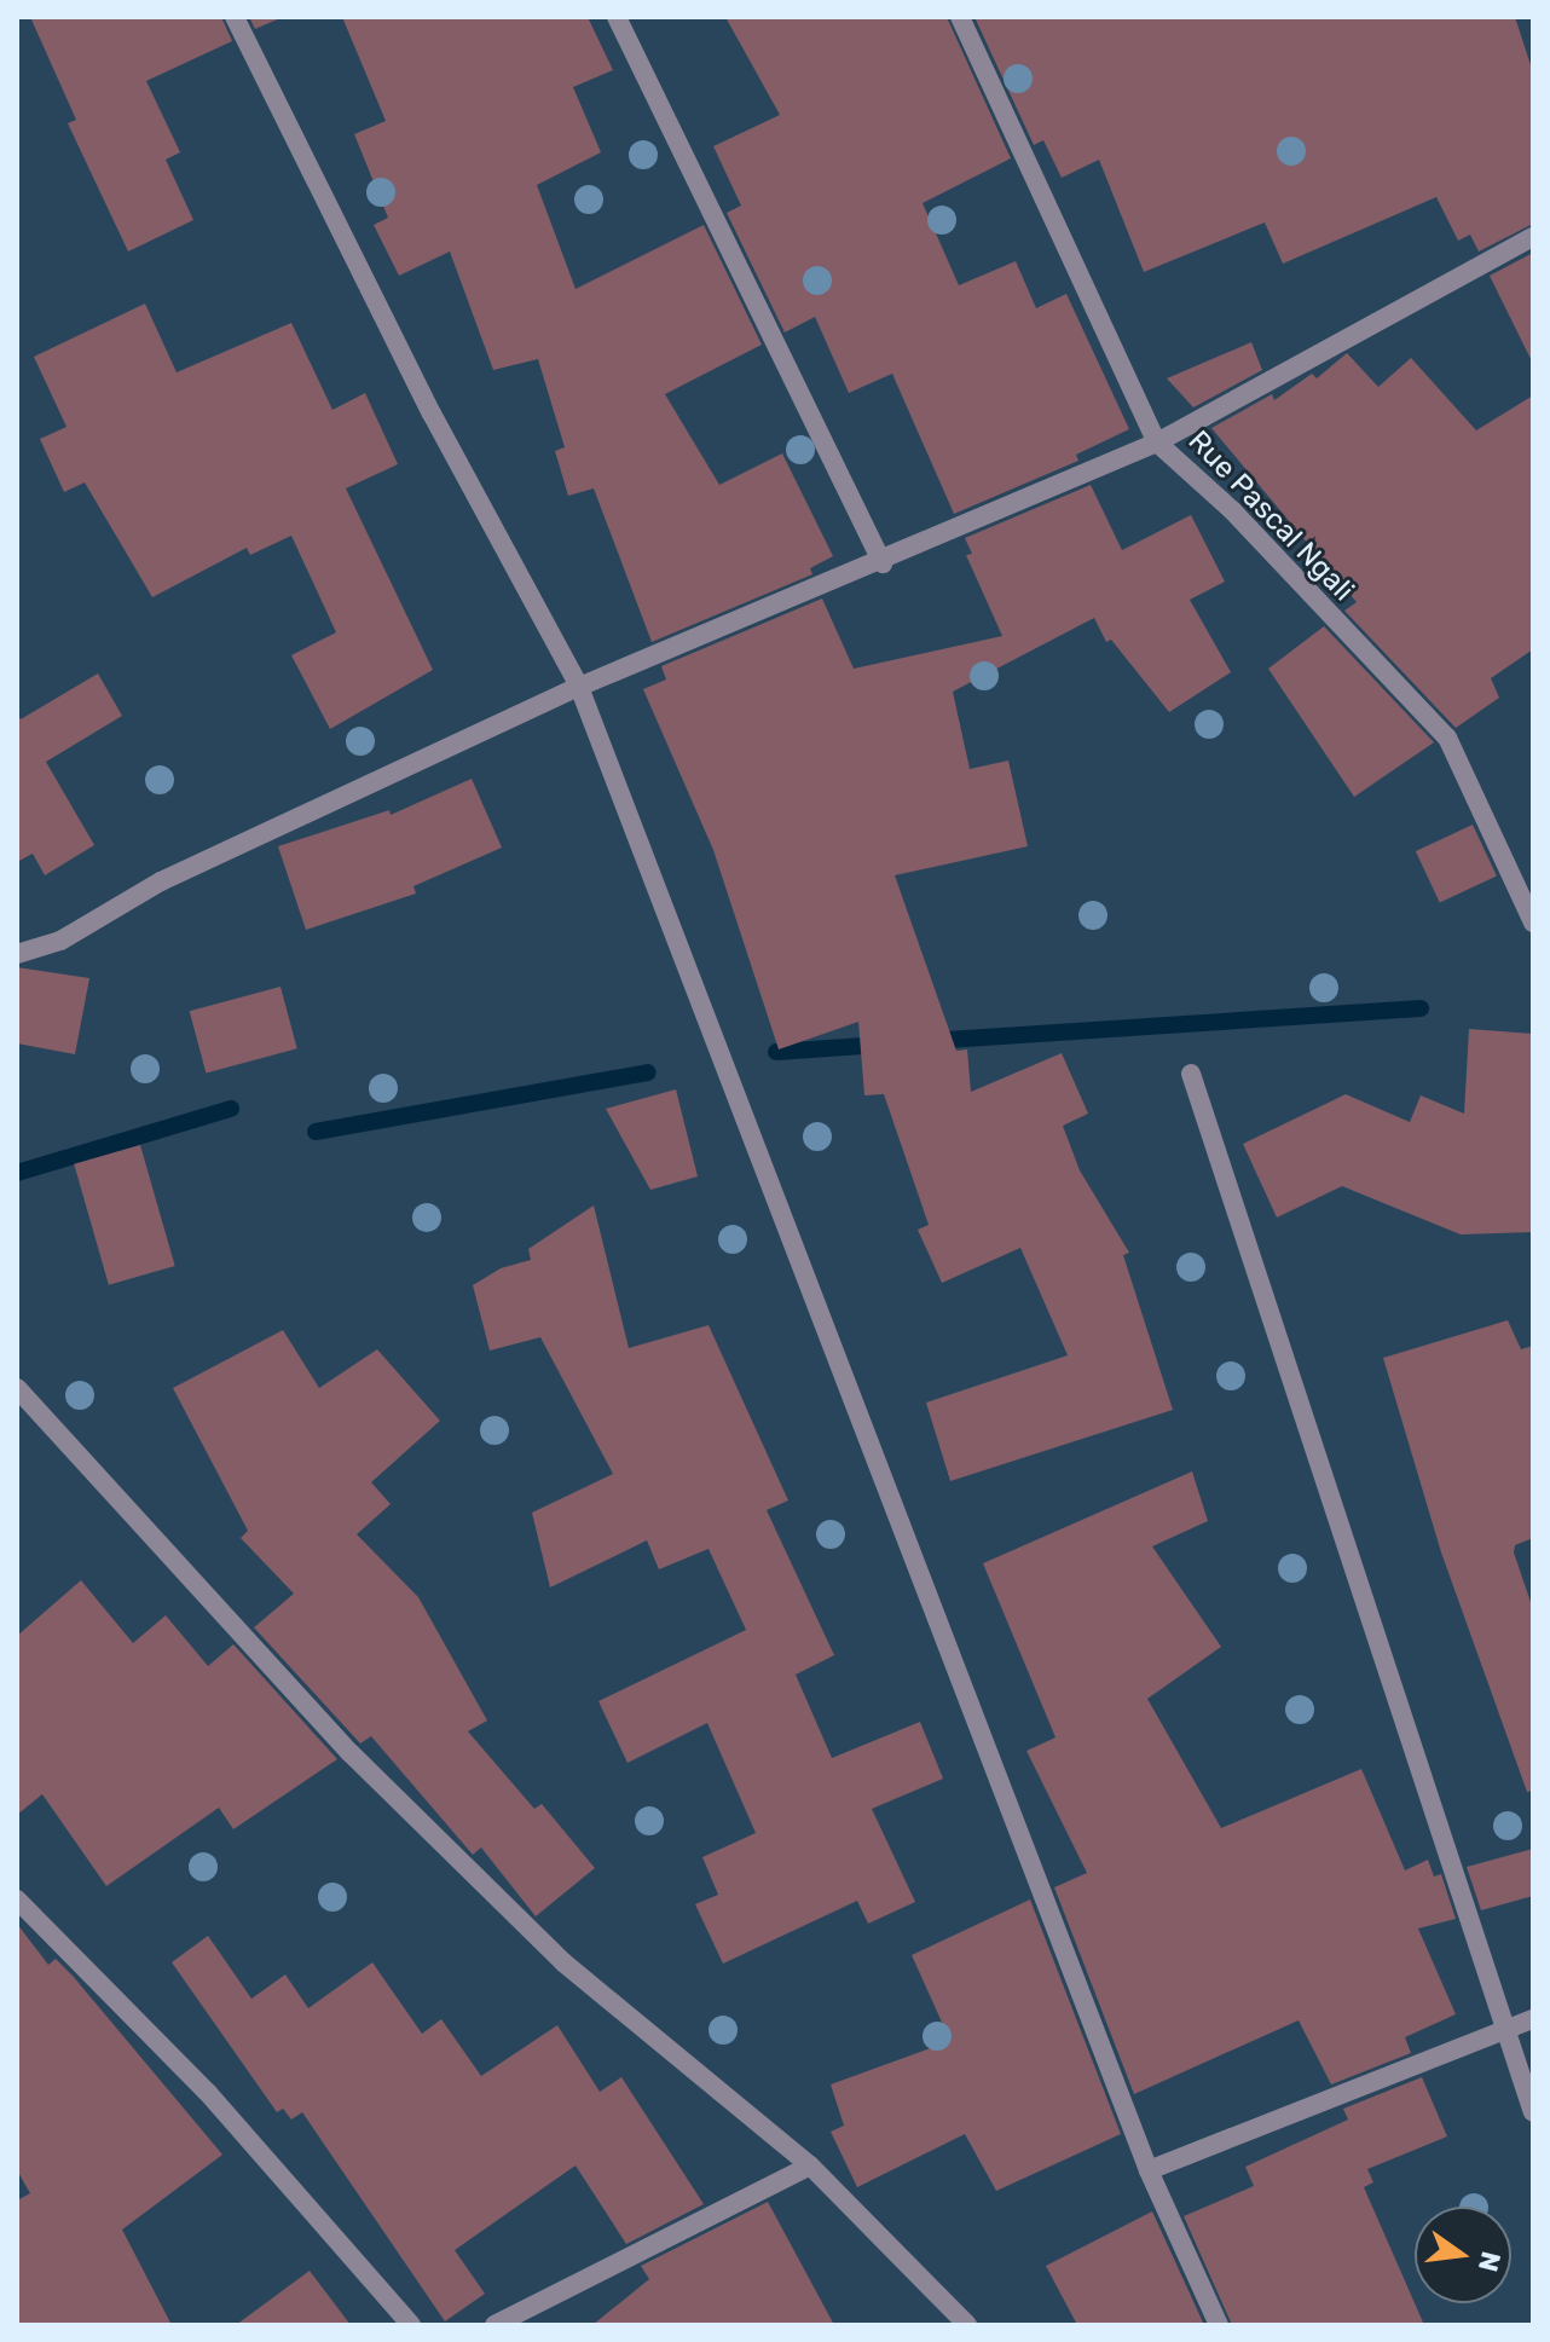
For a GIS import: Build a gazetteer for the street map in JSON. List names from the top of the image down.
{
  "streets": {
    "street": ["Rue Pascal Ngali"]
  },
  "north": "right"
}
